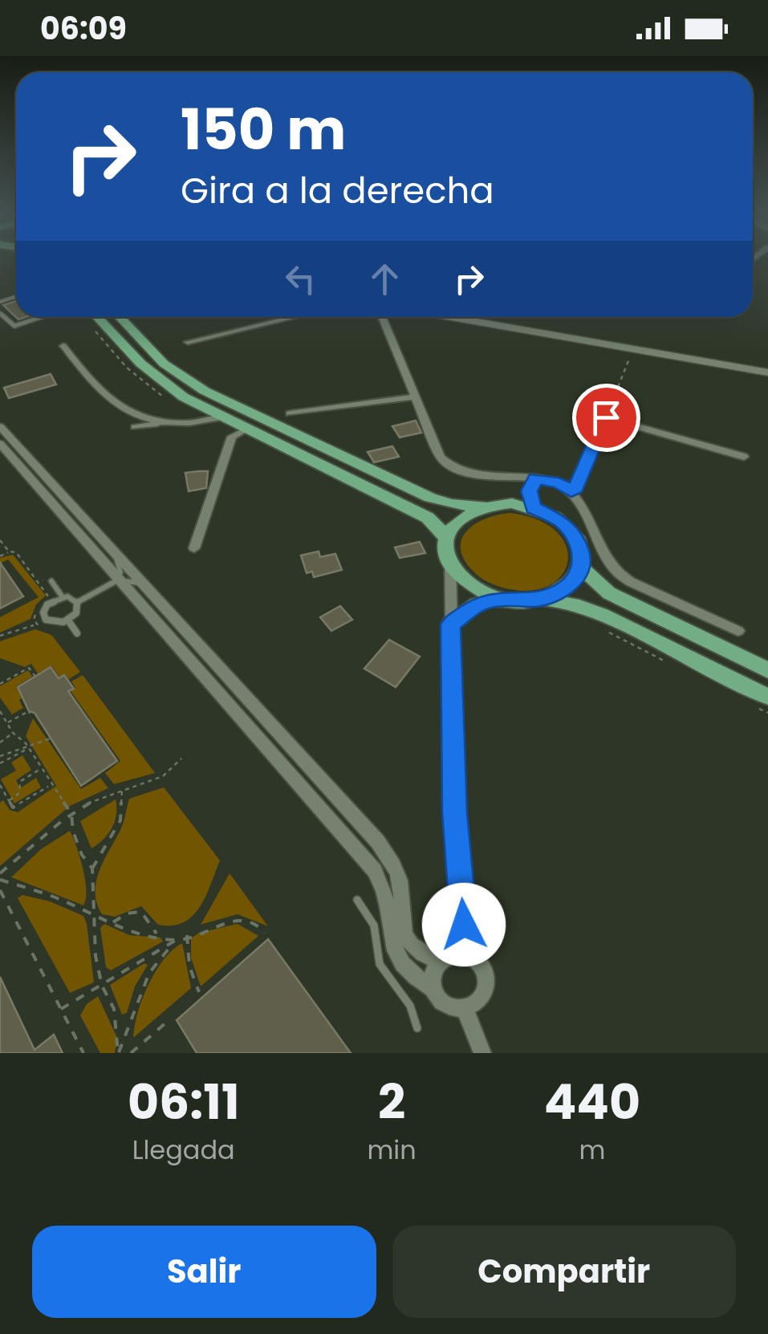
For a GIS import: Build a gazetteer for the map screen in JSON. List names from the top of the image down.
{
  "page": {
    "status": "06:09",
    "turn": ["150 m", "Gira a la derecha"],
    "eta": [
      "06:11",
      "Llegada",
      "2",
      "min",
      "440",
      "m"
    ],
    "buttons": ["Salir", "Compartir"]
  }
}
